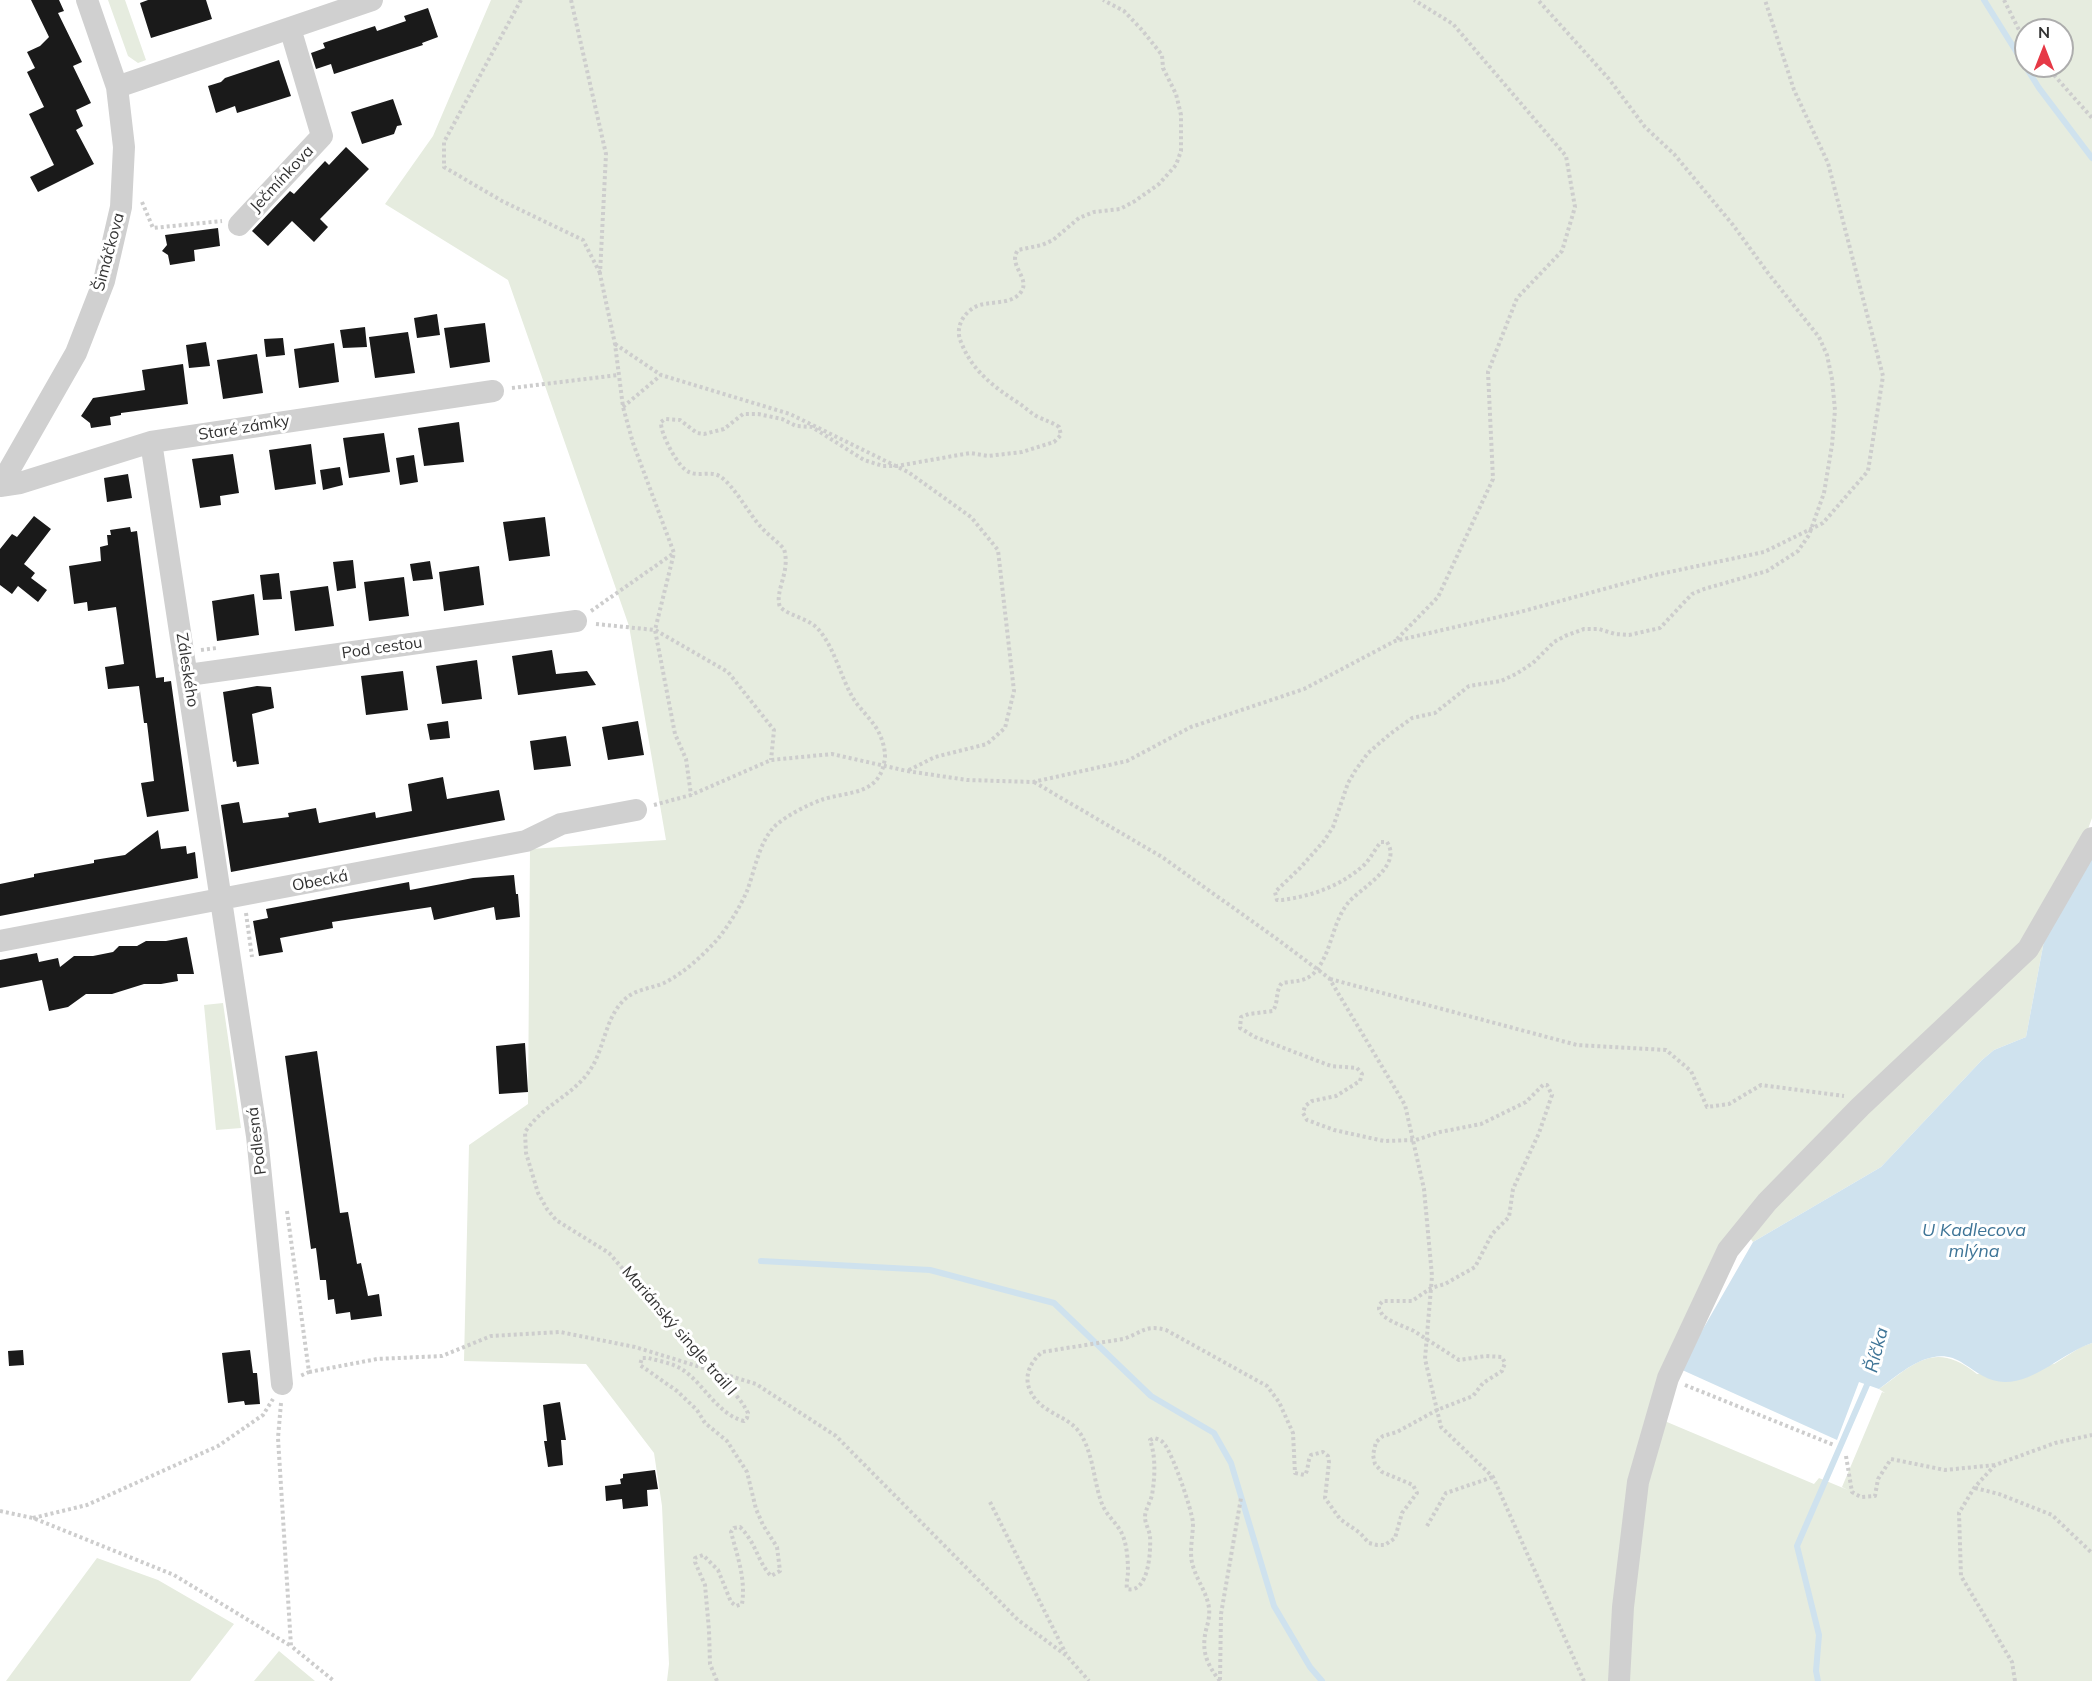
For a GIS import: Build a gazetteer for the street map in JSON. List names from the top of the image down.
{
  "streets": {
    "street": [
      "Ječmínkova",
      "Šimáčkova",
      "Staré zámky",
      "Pod cestou",
      "Záleského",
      "Obecká",
      "Podlesná"
    ],
    "path": ["Mariánský single trail I"]
  },
  "crossings": [
    ["Šimáčkova", "Staré zámky"],
    ["Staré zámky", "Záleského"],
    ["Pod cestou", "Záleského"],
    ["Záleského", "Obecká"],
    ["Záleského", "Podlesná"],
    ["Obecká", "Podlesná"]
  ],
  "water": ["U Kadlecova mlýna", "Říčka"],
  "north": "top"
}
